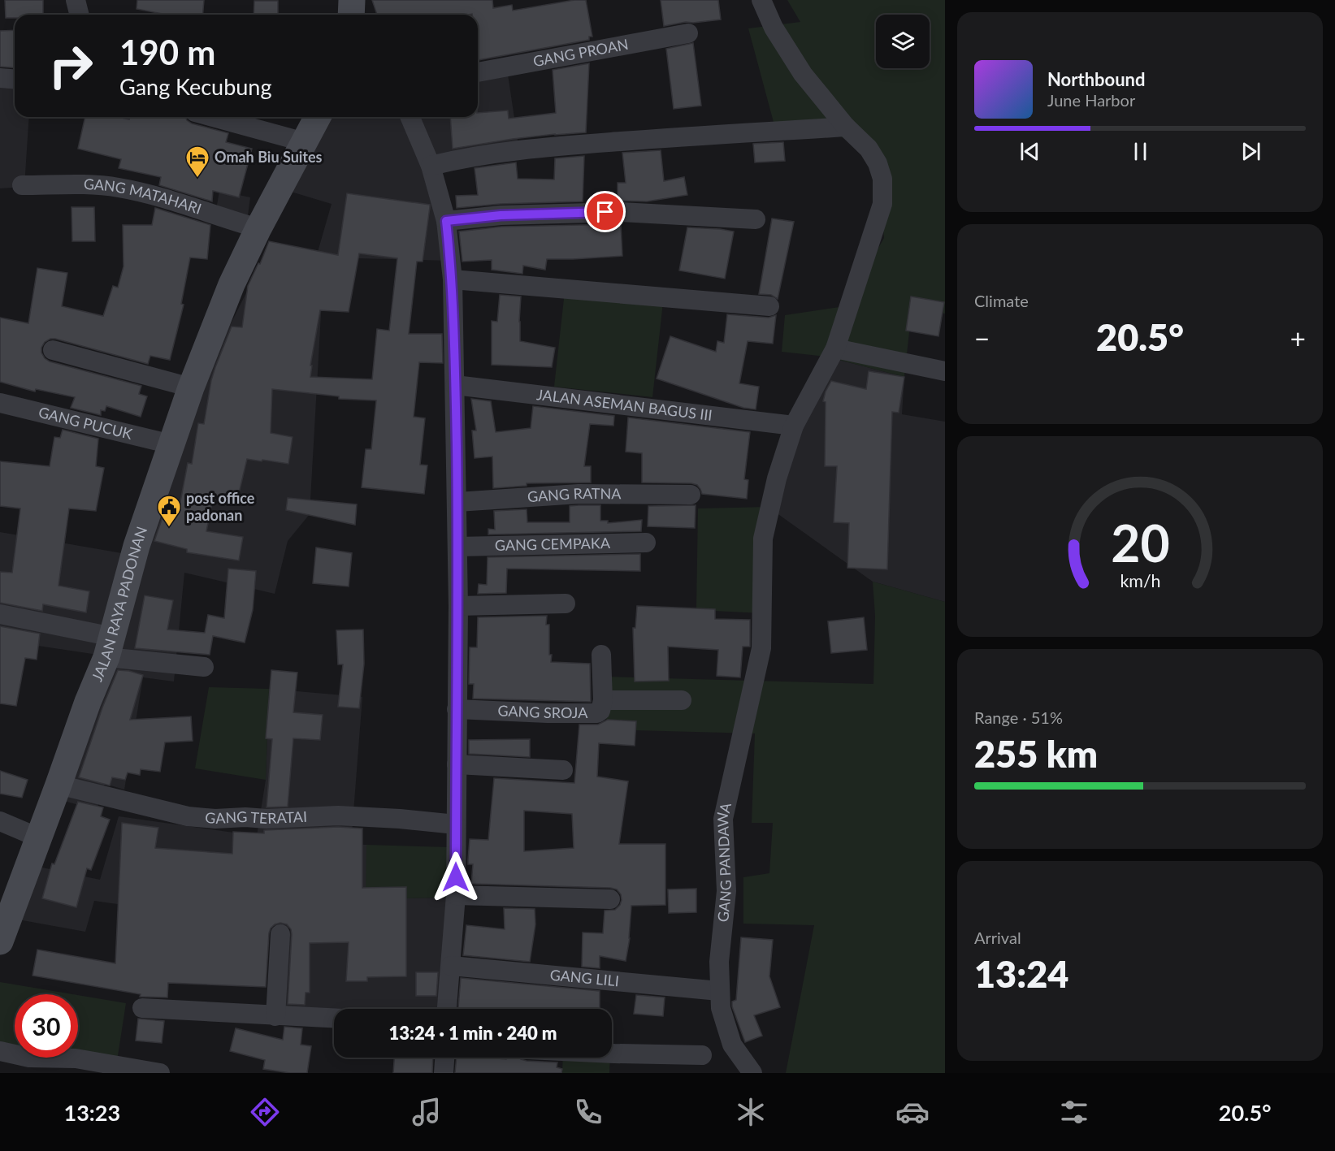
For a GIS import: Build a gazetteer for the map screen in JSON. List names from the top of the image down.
{
  "streets": {
    "main road": ["JALAN RAYA PADONAN"],
    "street": [
      "GANG PROAN",
      "GANG MATAHARI",
      "JALAN ASEMAN BAGUS III",
      "GANG PUCUK",
      "GANG RATNA",
      "GANG CEMPAKA",
      "GANG SROJA",
      "GANG TERATAI",
      "GANG PANDAWA",
      "GANG LILI"
    ]
  },
  "crossings": [
    ["GANG MATAHARI", "JALAN RAYA PADONAN"],
    ["JALAN ASEMAN BAGUS III", "GANG PANDAWA"],
    ["GANG PUCUK", "JALAN RAYA PADONAN"],
    ["JALAN RAYA PADONAN", "GANG TERATAI"],
    ["GANG PANDAWA", "GANG LILI"]
  ],
  "places": {
    "hotel": ["Omah Biu Suites"],
    "public building": ["post office padonan"]
  },
  "page": {
    "turn": ["190 m", "Gang Kecubung"],
    "song": ["Northbound", "June Harbor"],
    "tile": [
      "Climate",
      ["Range · 51%", "255 km"],
      ["Arrival", "13:24"]
    ],
    "heat": ["−", "20.5°", "+"],
    "limit": "30",
    "trip": "13:24 · 1 min · 240 m",
    "tabs": ["13:23", "20.5°"],
    "gauge": ["20", "km/h"]
  }
}
